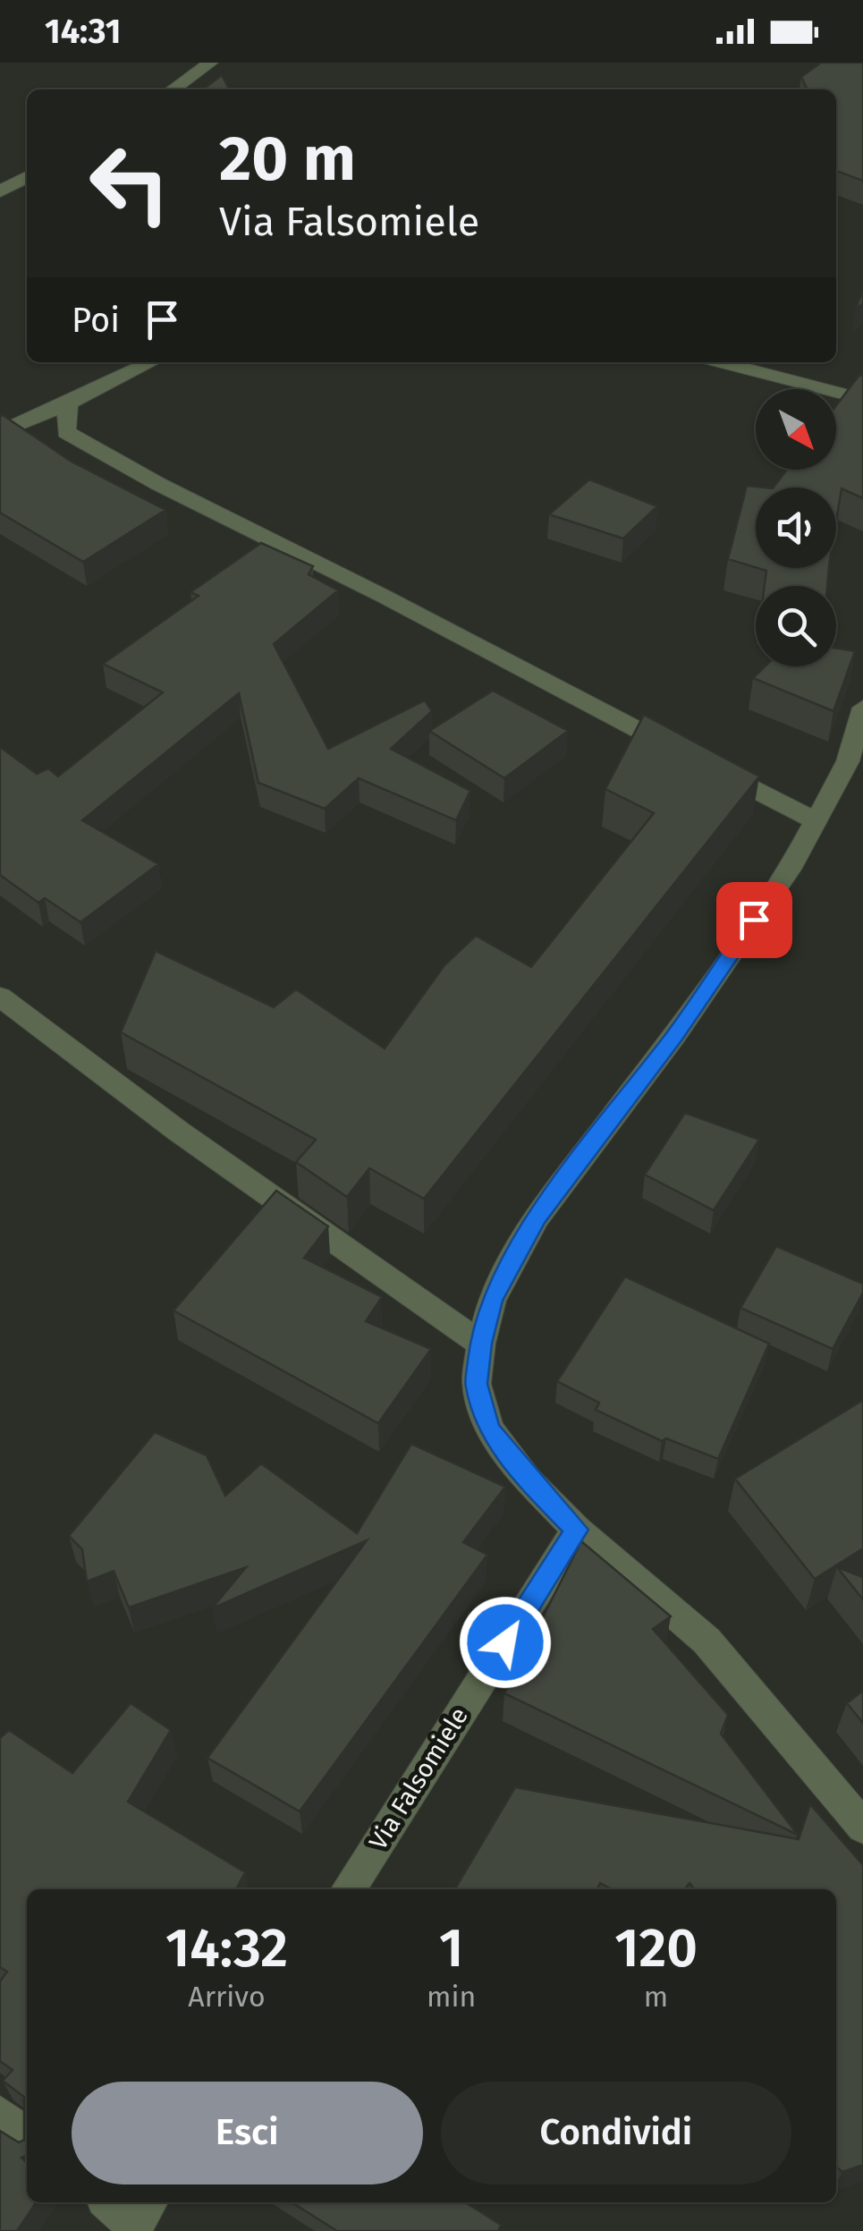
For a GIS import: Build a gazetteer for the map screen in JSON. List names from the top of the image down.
{
  "streets": {
    "street": ["Via Falsomiele"]
  },
  "north": "bottom right",
  "page": {
    "status": "14:31",
    "turn": ["20 m", "Via Falsomiele"],
    "then": "Poi",
    "eta": [
      "14:32",
      "Arrivo",
      "1",
      "min",
      "120",
      "m"
    ],
    "buttons": ["Esci", "Condividi"]
  }
}
